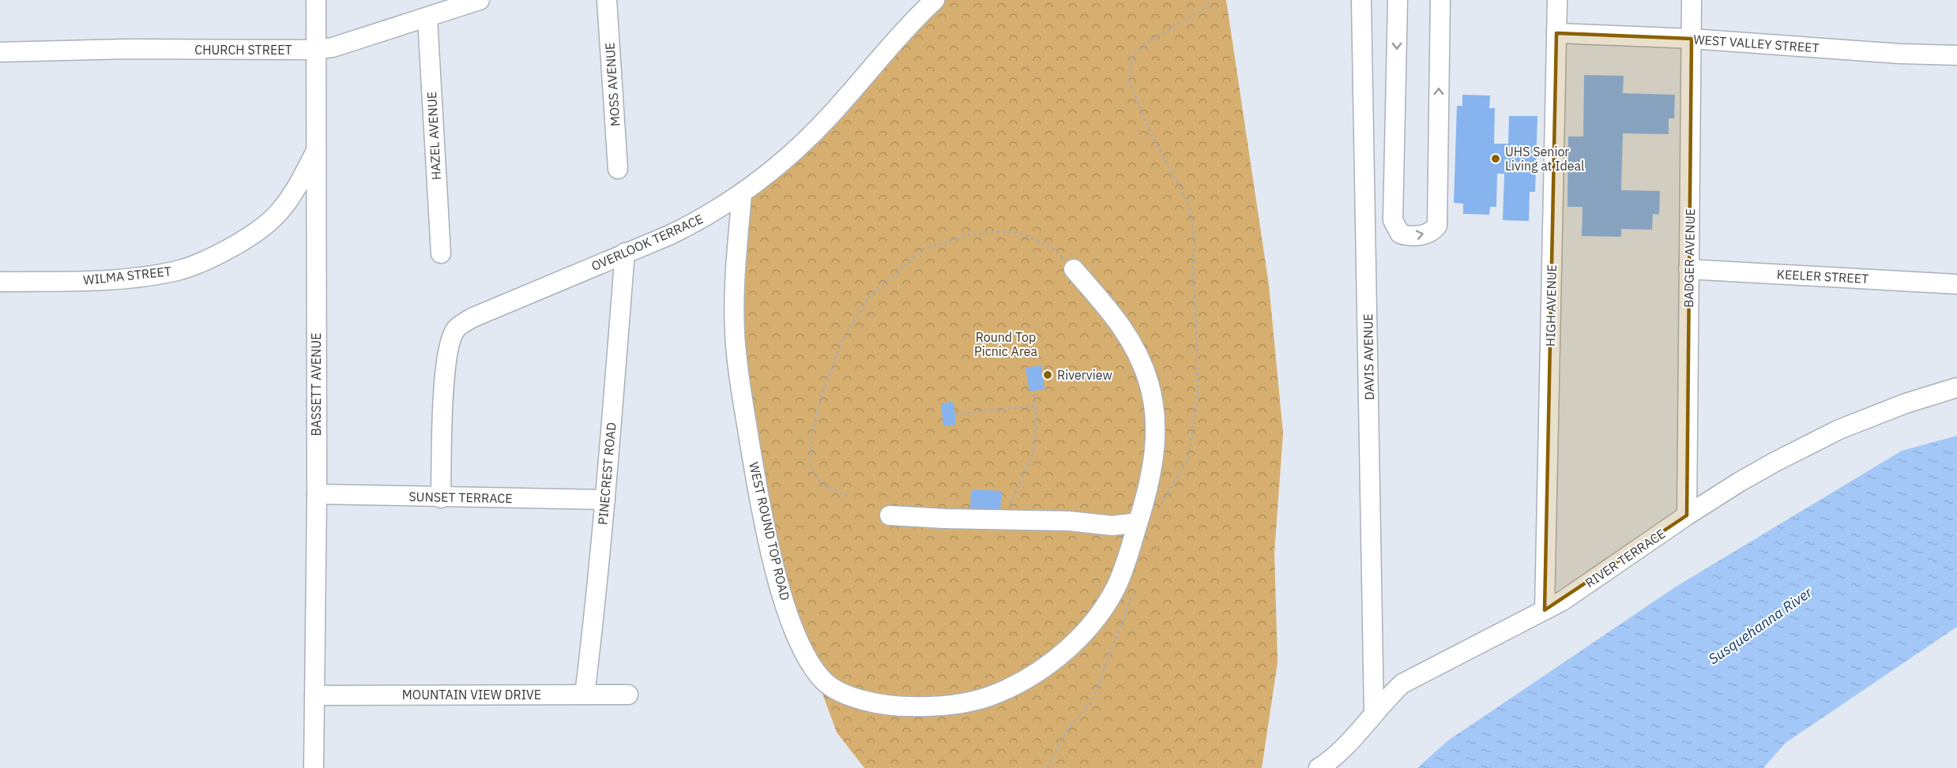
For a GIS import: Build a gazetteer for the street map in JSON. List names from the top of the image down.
{
  "streets": {
    "street": [
      "WEST VALLEY STREET",
      "CHURCH STREET",
      "MOSS AVENUE",
      "HAZEL AVENUE",
      "OVERLOOK TERRACE",
      "BADGER AVENUE",
      "WILMA STREET",
      "KEELER STREET",
      "HIGH AVENUE",
      "DAVIS AVENUE",
      "BASSETT AVENUE",
      "PINECREST ROAD",
      "SUNSET TERRACE",
      "WEST ROUND TOP ROAD",
      "RIVER TERRACE",
      "MOUNTAIN VIEW DRIVE"
    ]
  },
  "crossings": [
    ["WEST VALLEY STREET", "BADGER AVENUE"],
    ["WEST VALLEY STREET", "HIGH AVENUE"],
    ["CHURCH STREET", "HAZEL AVENUE"],
    ["CHURCH STREET", "BASSETT AVENUE"],
    ["OVERLOOK TERRACE", "PINECREST ROAD"],
    ["OVERLOOK TERRACE", "SUNSET TERRACE"],
    ["OVERLOOK TERRACE", "WEST ROUND TOP ROAD"],
    ["BADGER AVENUE", "KEELER STREET"],
    ["BADGER AVENUE", "RIVER TERRACE"],
    ["WILMA STREET", "BASSETT AVENUE"],
    ["HIGH AVENUE", "RIVER TERRACE"],
    ["DAVIS AVENUE", "RIVER TERRACE"],
    ["BASSETT AVENUE", "SUNSET TERRACE"],
    ["BASSETT AVENUE", "MOUNTAIN VIEW DRIVE"],
    ["PINECREST ROAD", "SUNSET TERRACE"],
    ["PINECREST ROAD", "MOUNTAIN VIEW DRIVE"]
  ],
  "water": ["Susquehanna River"],
  "parks": ["Round Top Picnic Area"],
  "places": ["UHS Senior Living at Ideal", "Riverview"]
}
